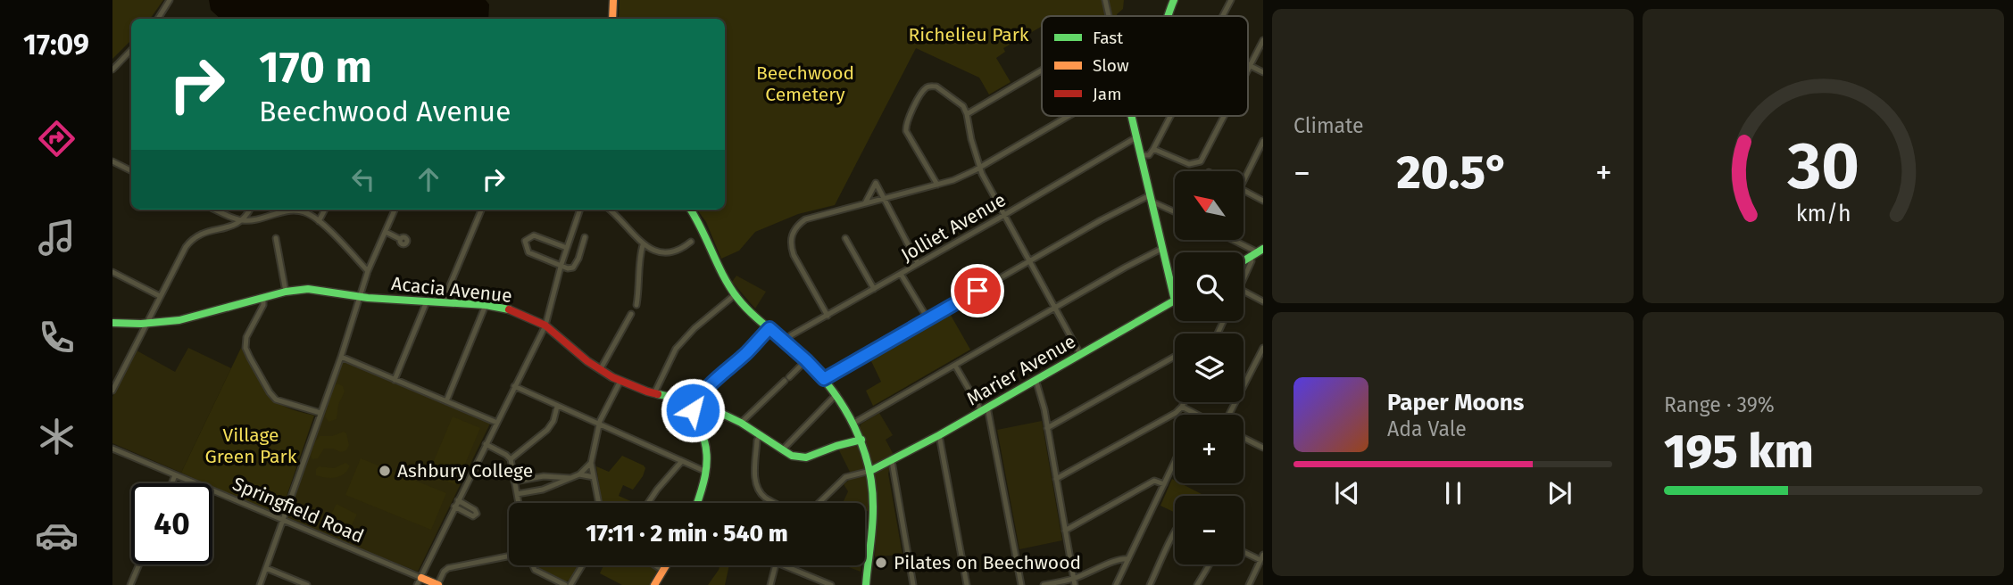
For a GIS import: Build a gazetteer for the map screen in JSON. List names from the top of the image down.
{
  "streets": {
    "street": [
      "Jolliet Avenue",
      "Acacia Avenue",
      "Marier Avenue",
      "Springfield Road"
    ]
  },
  "parks": ["Richelieu Park", "Beechwood Cemetery", "Village Green Park"],
  "places": ["Ashbury College", "Pilates on Beechwood"],
  "legend": ["Fast", "Slow", "Jam"],
  "north": "top left",
  "page": {
    "tabs": "17:09",
    "tile": [
      "Climate",
      ["Range · 39%", "195 km"]
    ],
    "turn": ["170 m", "Beechwood Avenue"],
    "heat": ["−", "20.5°", "+"],
    "map_buttons": ["+", "−"],
    "song": ["Paper Moons", "Ada Vale"],
    "limit": "40",
    "trip": "17:11 · 2 min · 540 m",
    "gauge": ["30", "km/h"]
  }
}
